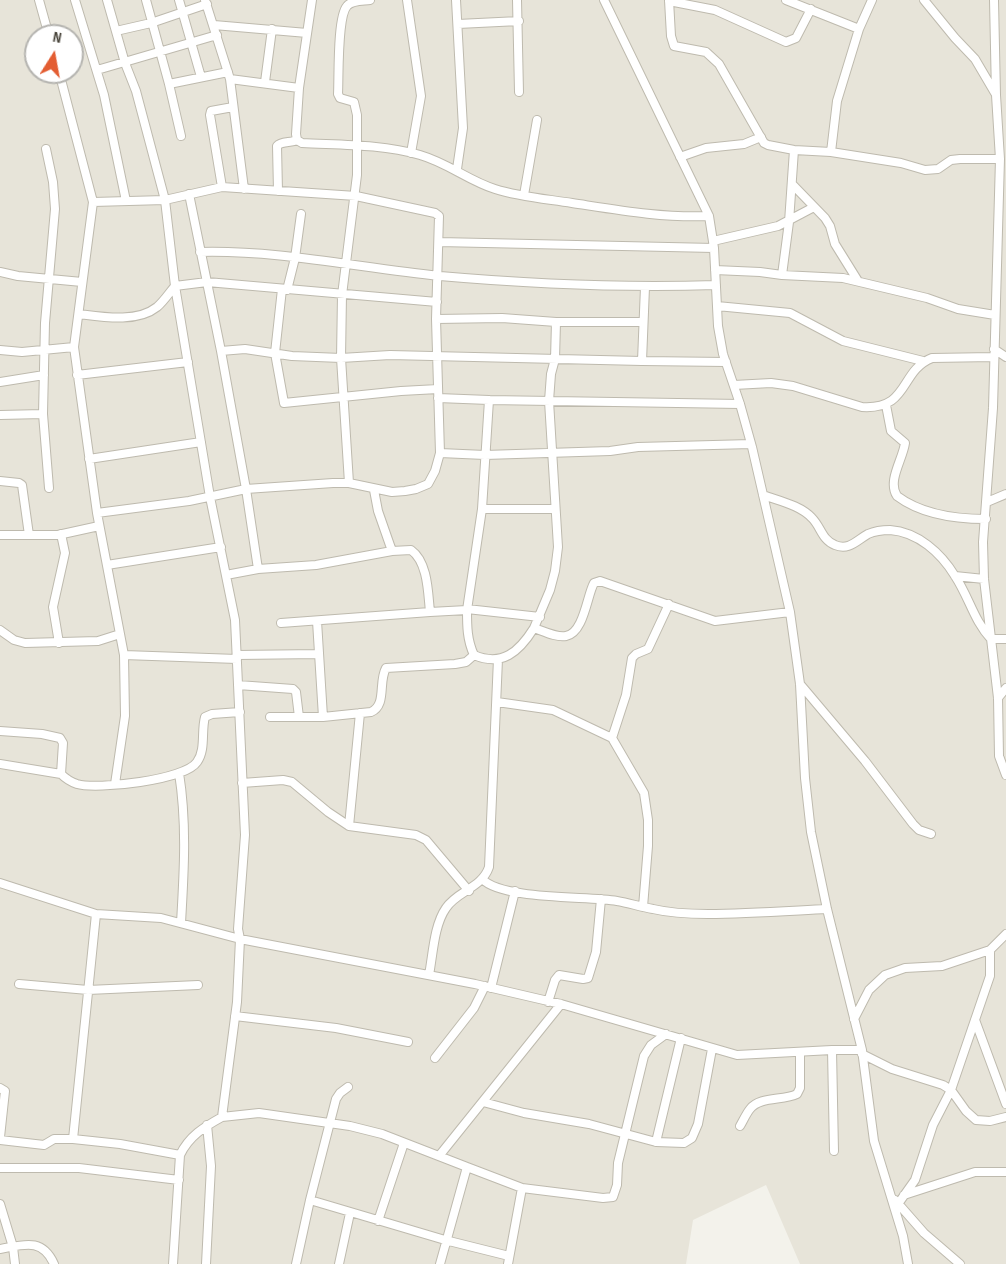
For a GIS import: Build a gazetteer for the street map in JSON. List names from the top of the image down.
{
  "north": "top"
}
